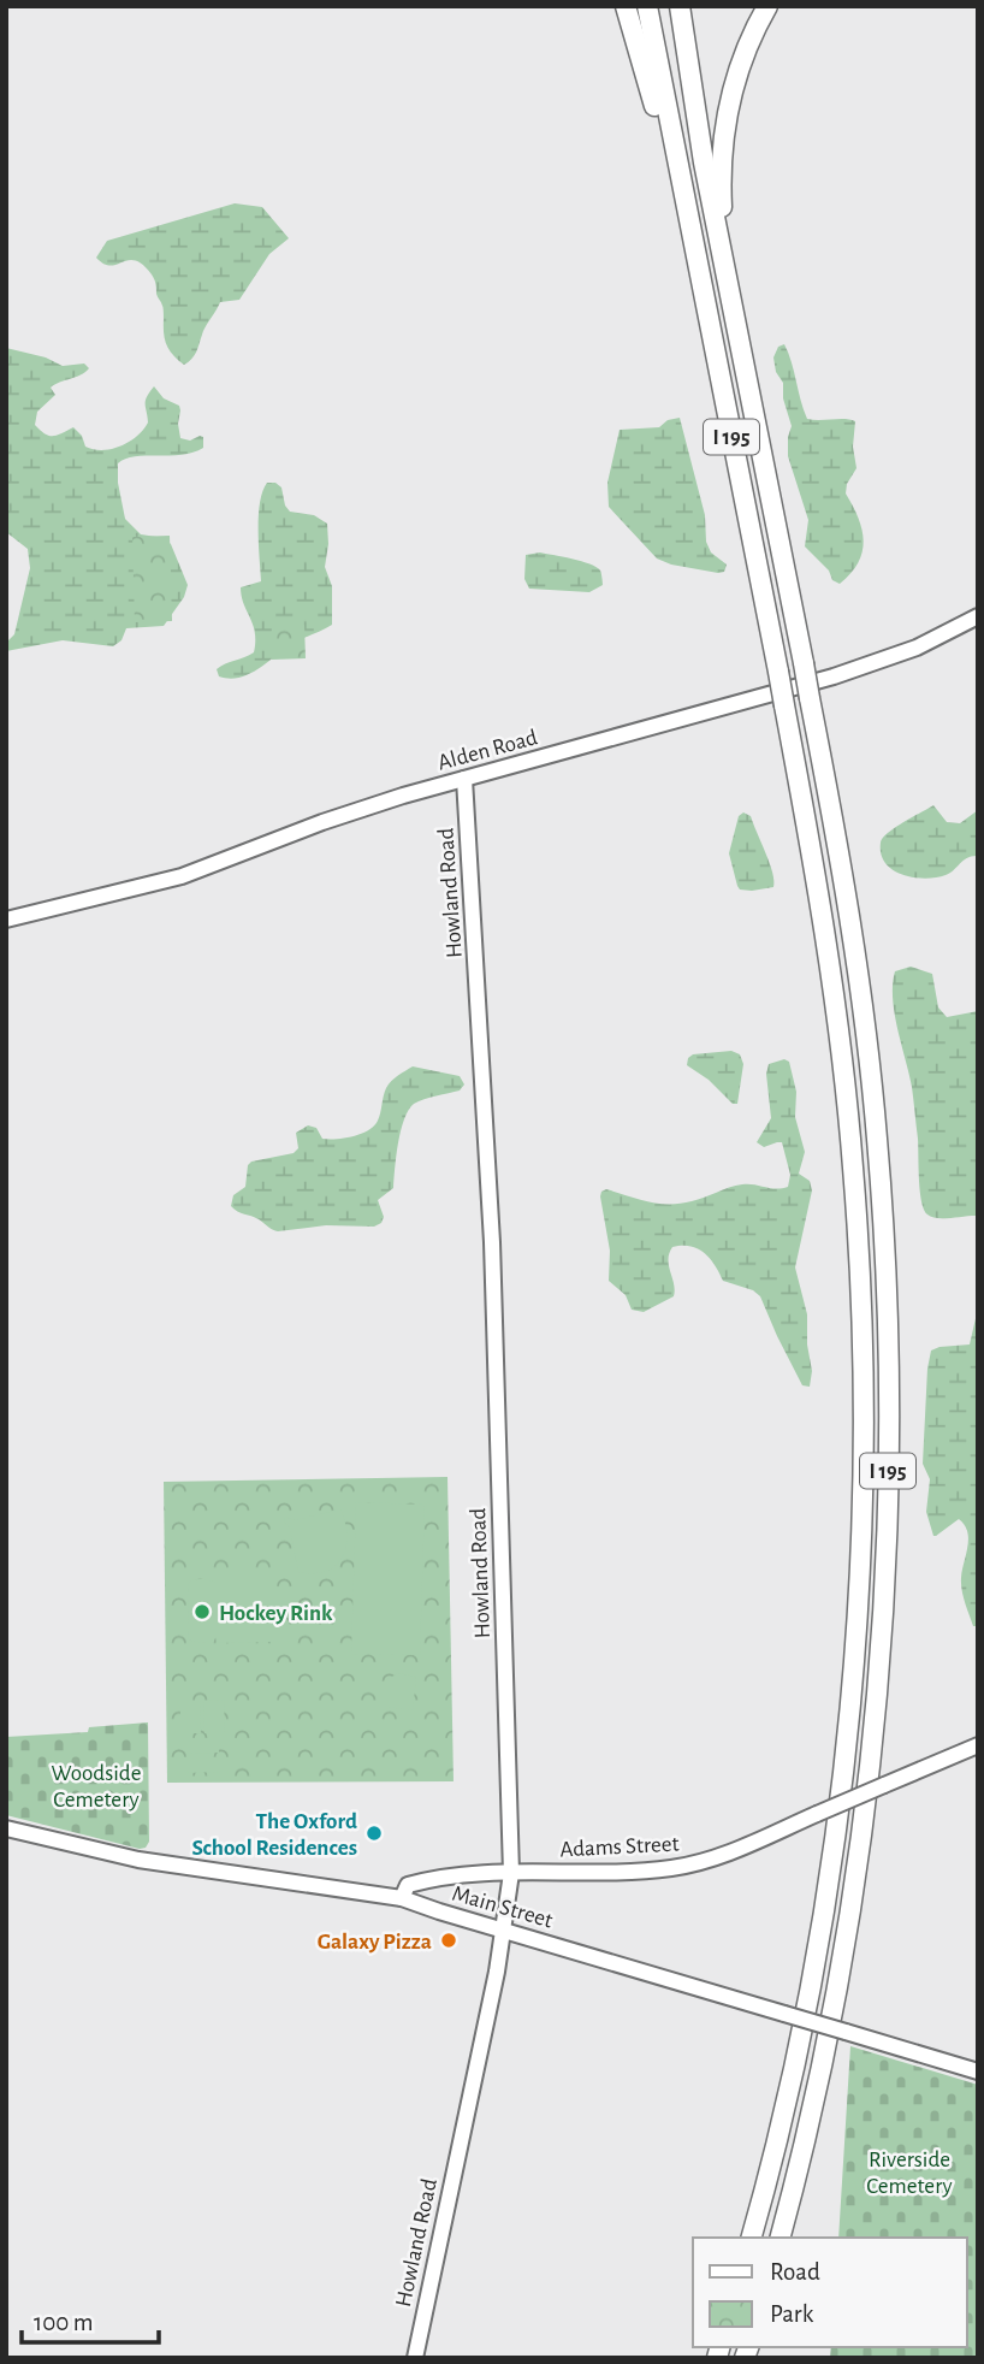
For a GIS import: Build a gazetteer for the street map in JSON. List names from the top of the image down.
{
  "streets": {
    "highway": ["I 195"],
    "main road": [
      "Alden Road",
      "Howland Road",
      "Adams Street",
      "Main Street"
    ]
  },
  "crossings": [
    ["Alden Road", "Howland Road"],
    ["Howland Road", "Adams Street"],
    ["Howland Road", "Main Street"],
    ["Adams Street", "Main Street"]
  ],
  "parks": ["Woodside Cemetery", "Riverside Cemetery"],
  "places": ["Hockey Rink", "The Oxford School Residences", "Galaxy Pizza"],
  "legend": ["Road", "Park"],
  "scale_bar": "100 m"
}
